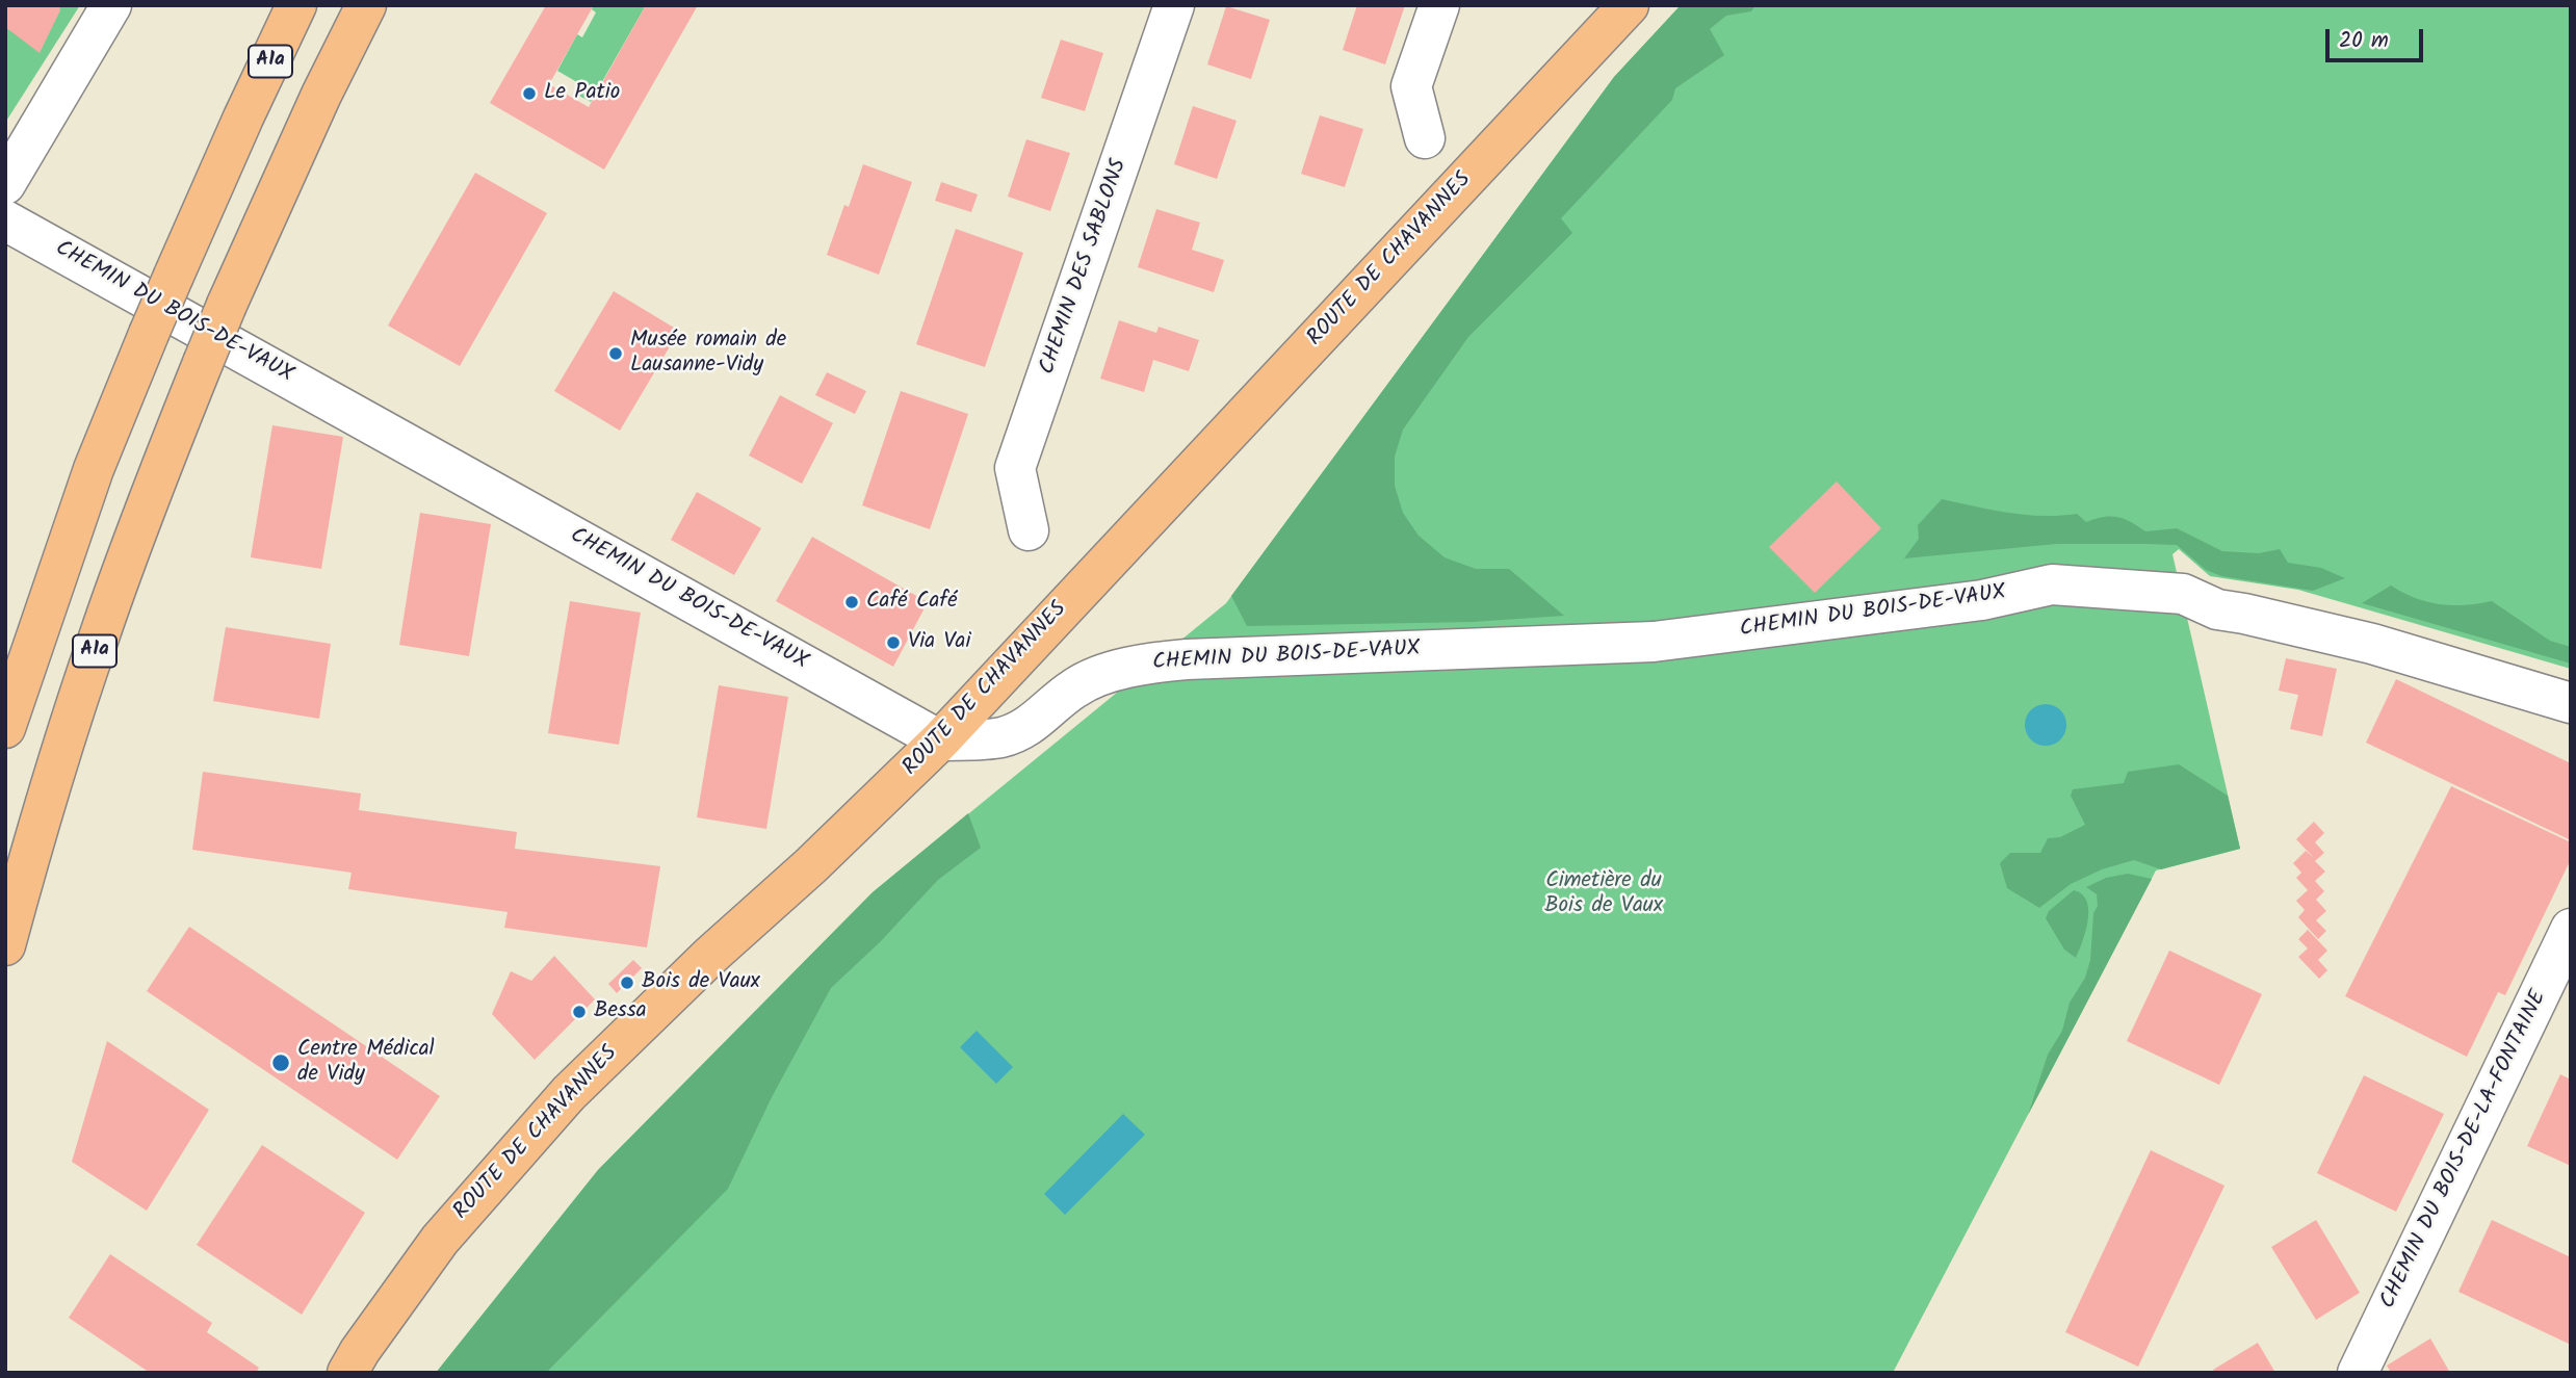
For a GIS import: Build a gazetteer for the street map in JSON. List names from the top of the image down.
{
  "streets": {
    "main road": ["A1a", "ROUTE DE CHAVANNES"],
    "street": ["CHEMIN DES SABLONS", "CHEMIN DU BOIS-DE-VAUX", "CHEMIN DU BOIS-DE-LA-FONTAINE"]
  },
  "crossings": [
    ["ROUTE DE CHAVANNES", "CHEMIN DU BOIS-DE-VAUX"]
  ],
  "parks": ["Cimetière du Bois de Vaux"],
  "places": [
    "Le Patio",
    "Musée romain de Lausanne-Vidy",
    "Café Café",
    "Via Vai",
    "Bois de Vaux",
    "Bessa",
    "Centre Médical de Vidy"
  ],
  "scale_bar": "20 m"
}
